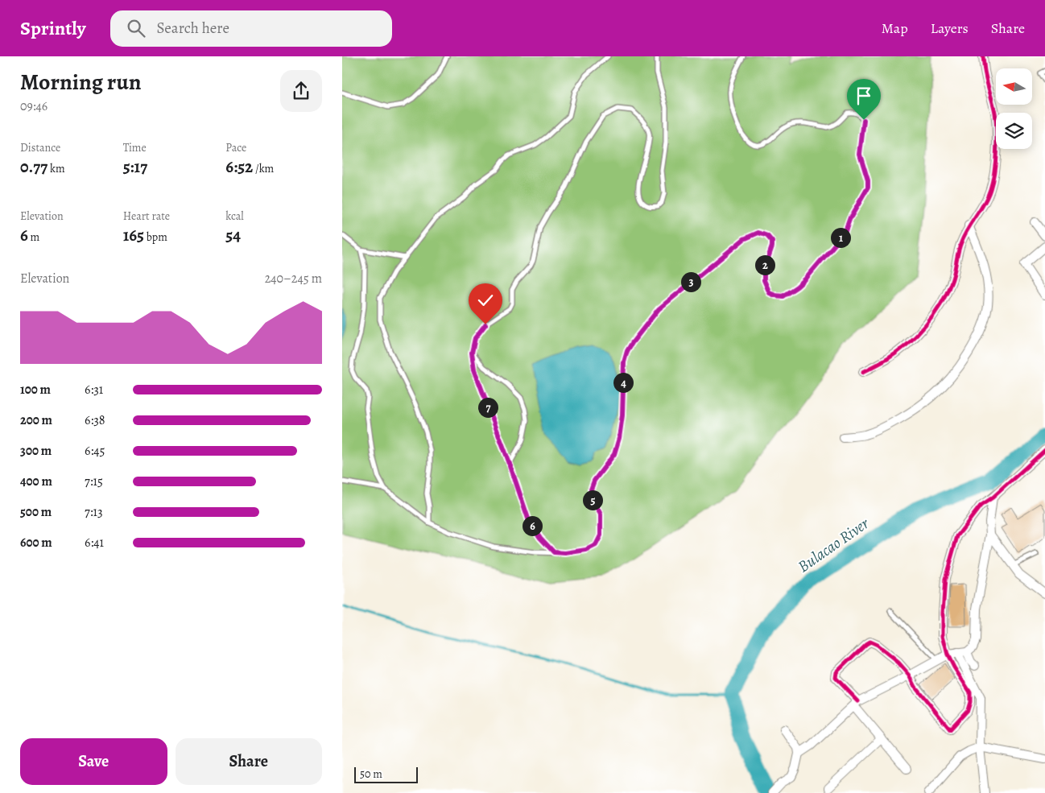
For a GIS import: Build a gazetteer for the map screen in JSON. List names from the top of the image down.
{
  "water": ["Bulacao River"],
  "scale_bar": "50 m",
  "north": "left",
  "page": {
    "header": "Sprintly",
    "search": "Search here",
    "nav": ["Map", "Layers", "Share"],
    "heading": ["Morning run", "09:46"],
    "stats": [
      ["Distance", "0.77 km"],
      ["Time", "5:17"],
      ["Pace", "6:52 /km"],
      ["Elevation", "6 m"],
      ["Heart rate", "165 bpm"],
      ["kcal", "54"]
    ],
    "pins": [
      "1",
      "2",
      "3",
      "4",
      "7",
      "5",
      "6"
    ],
    "chart": ["Elevation", "240–245 m"],
    "list": [
      {
        "name": "100 m",
        "note": "6:31"
      },
      {
        "name": "200 m",
        "note": "6:38"
      },
      {
        "name": "300 m",
        "note": "6:45"
      },
      {
        "name": "400 m",
        "note": "7:15"
      },
      {
        "name": "500 m",
        "note": "7:13"
      },
      {
        "name": "600 m",
        "note": "6:41"
      }
    ],
    "buttons": ["Save", "Share"],
    "scale": "50 m"
  }
}
